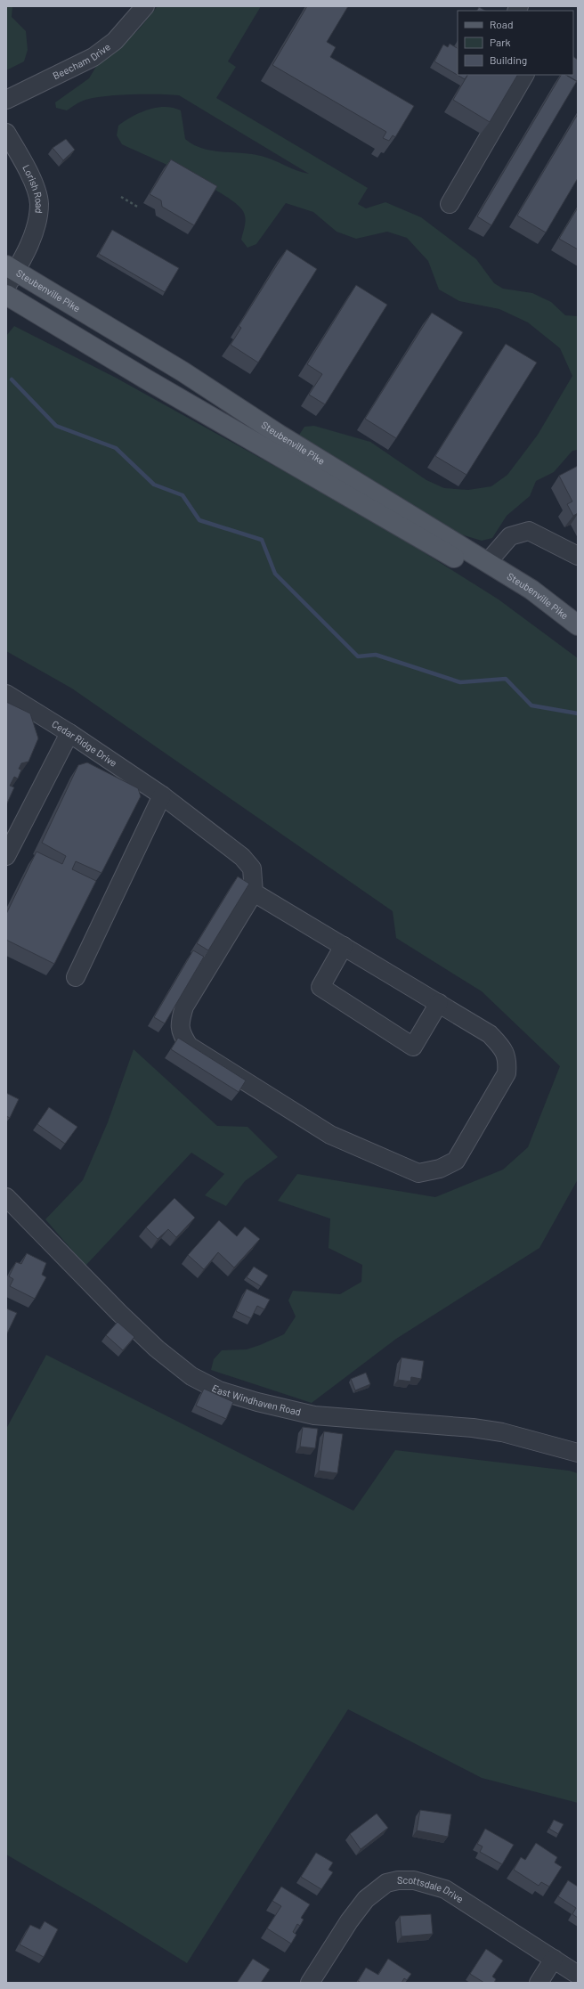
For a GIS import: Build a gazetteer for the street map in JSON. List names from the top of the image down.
{
  "streets": {
    "main road": ["Steubenville Pike"],
    "street": [
      "Beecham Drive",
      "Lorish Road",
      "Cedar Ridge Drive",
      "East Windhaven Road",
      "Scottsdale Drive"
    ]
  },
  "crossings": [
    ["Lorish Road", "Steubenville Pike"]
  ],
  "legend": ["Road", "Park", "Building"]
}
